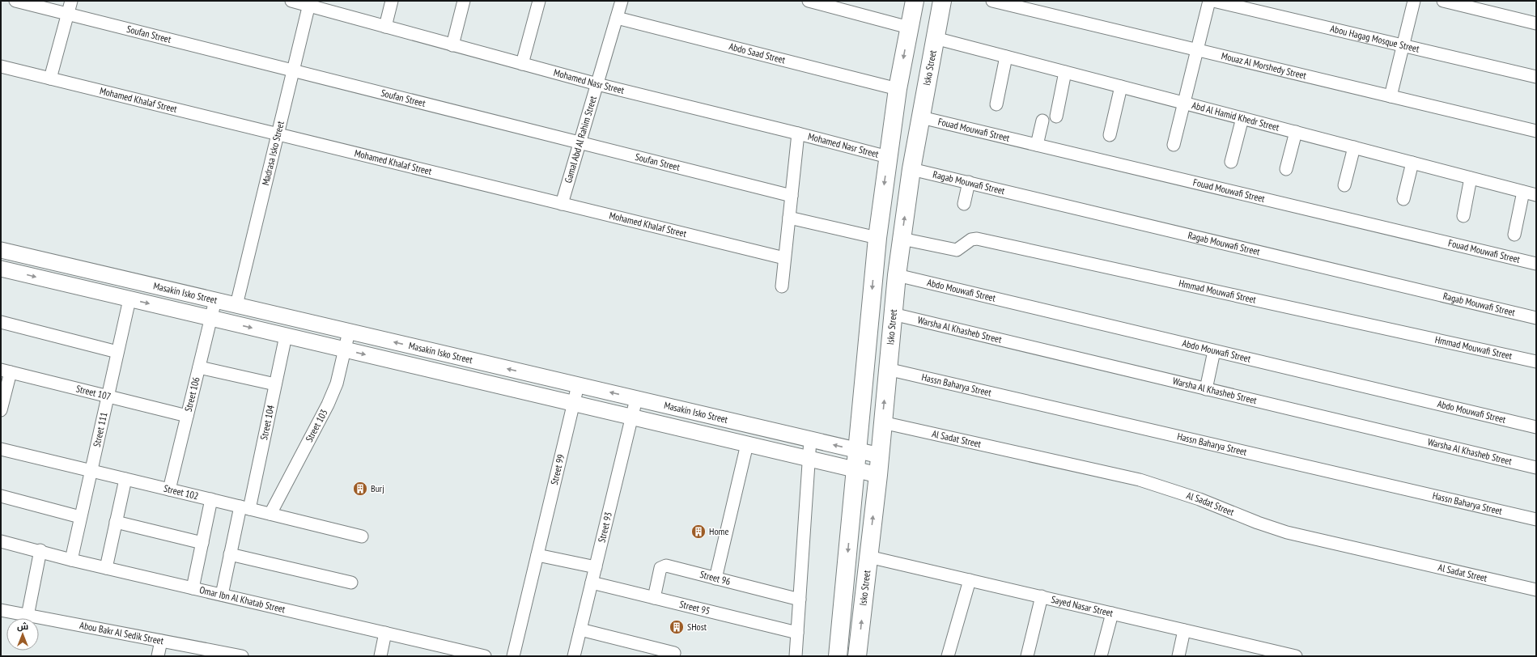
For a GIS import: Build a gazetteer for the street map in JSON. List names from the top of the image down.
{
  "streets": {
    "main road": ["Isko Street"],
    "street": [
      "Soufan Street",
      "Abou Hagag Mosque Street",
      "Abdo Saad Street",
      "Mouaz Al Morshedy Street",
      "Mohamed Nasr Street",
      "Mohamed Khalaf Street",
      "Abd Al Hamid Khedr Street",
      "Fouad Mouwafi Street",
      "Gamal Abd Al Rahim Street",
      "Madrasa Isko Street",
      "Ragab Mouwafi Street",
      "Abdo Mouwafi Street",
      "Hmmad Mouwafi Street",
      "Masakin Isko Street",
      "Warsha Al Khasheb Street",
      "Hassn Baharya Street",
      "Street 107",
      "Street 106",
      "Street 104",
      "Street 103",
      "Street 111",
      "Al Sadat Street",
      "Street 99",
      "Street 102",
      "Street 93",
      "Street 96",
      "Omar Ibn Al Khatab Street",
      "Sayed Nasar Street",
      "Street 95",
      "Abou Bakr Al Sedik Street"
    ]
  },
  "crossings": [
    ["Soufan Street", "Gamal Abd Al Rahim Street"],
    ["Soufan Street", "Madrasa Isko Street"],
    ["Abdo Saad Street", "Gamal Abd Al Rahim Street"],
    ["Isko Street", "Abd Al Hamid Khedr Street"],
    ["Isko Street", "Fouad Mouwafi Street"],
    ["Isko Street", "Ragab Mouwafi Street"],
    ["Isko Street", "Abdo Mouwafi Street"],
    ["Isko Street", "Hmmad Mouwafi Street"],
    ["Isko Street", "Masakin Isko Street"],
    ["Isko Street", "Warsha Al Khasheb Street"],
    ["Isko Street", "Hassn Baharya Street"],
    ["Isko Street", "Al Sadat Street"],
    ["Isko Street", "Sayed Nasar Street"],
    ["Mohamed Nasr Street", "Gamal Abd Al Rahim Street"],
    ["Mohamed Nasr Street", "Madrasa Isko Street"],
    ["Mohamed Khalaf Street", "Gamal Abd Al Rahim Street"],
    ["Mohamed Khalaf Street", "Madrasa Isko Street"],
    ["Madrasa Isko Street", "Masakin Isko Street"],
    ["Masakin Isko Street", "Street 106"],
    ["Masakin Isko Street", "Street 104"],
    ["Masakin Isko Street", "Street 103"],
    ["Masakin Isko Street", "Street 111"],
    ["Masakin Isko Street", "Street 99"],
    ["Masakin Isko Street", "Street 93"],
    ["Street 107", "Street 106"],
    ["Street 107", "Street 111"],
    ["Street 106", "Street 102"],
    ["Street 104", "Street 102"],
    ["Street 104", "Omar Ibn Al Khatab Street"],
    ["Street 103", "Street 102"],
    ["Street 111", "Street 102"],
    ["Street 111", "Omar Ibn Al Khatab Street"],
    ["Street 93", "Street 95"],
    ["Street 96", "Street 95"]
  ],
  "places": {
    "building": ["Burj", "Home", "SHost"]
  },
  "north": "top"
}
